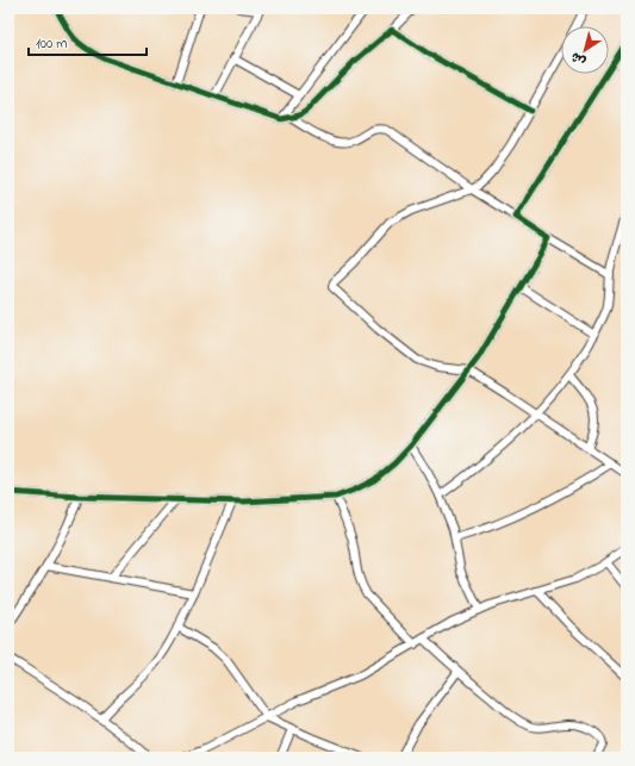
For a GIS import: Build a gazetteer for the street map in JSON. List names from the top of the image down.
{
  "scale_bar": "100 m",
  "north": "bottom left"
}
